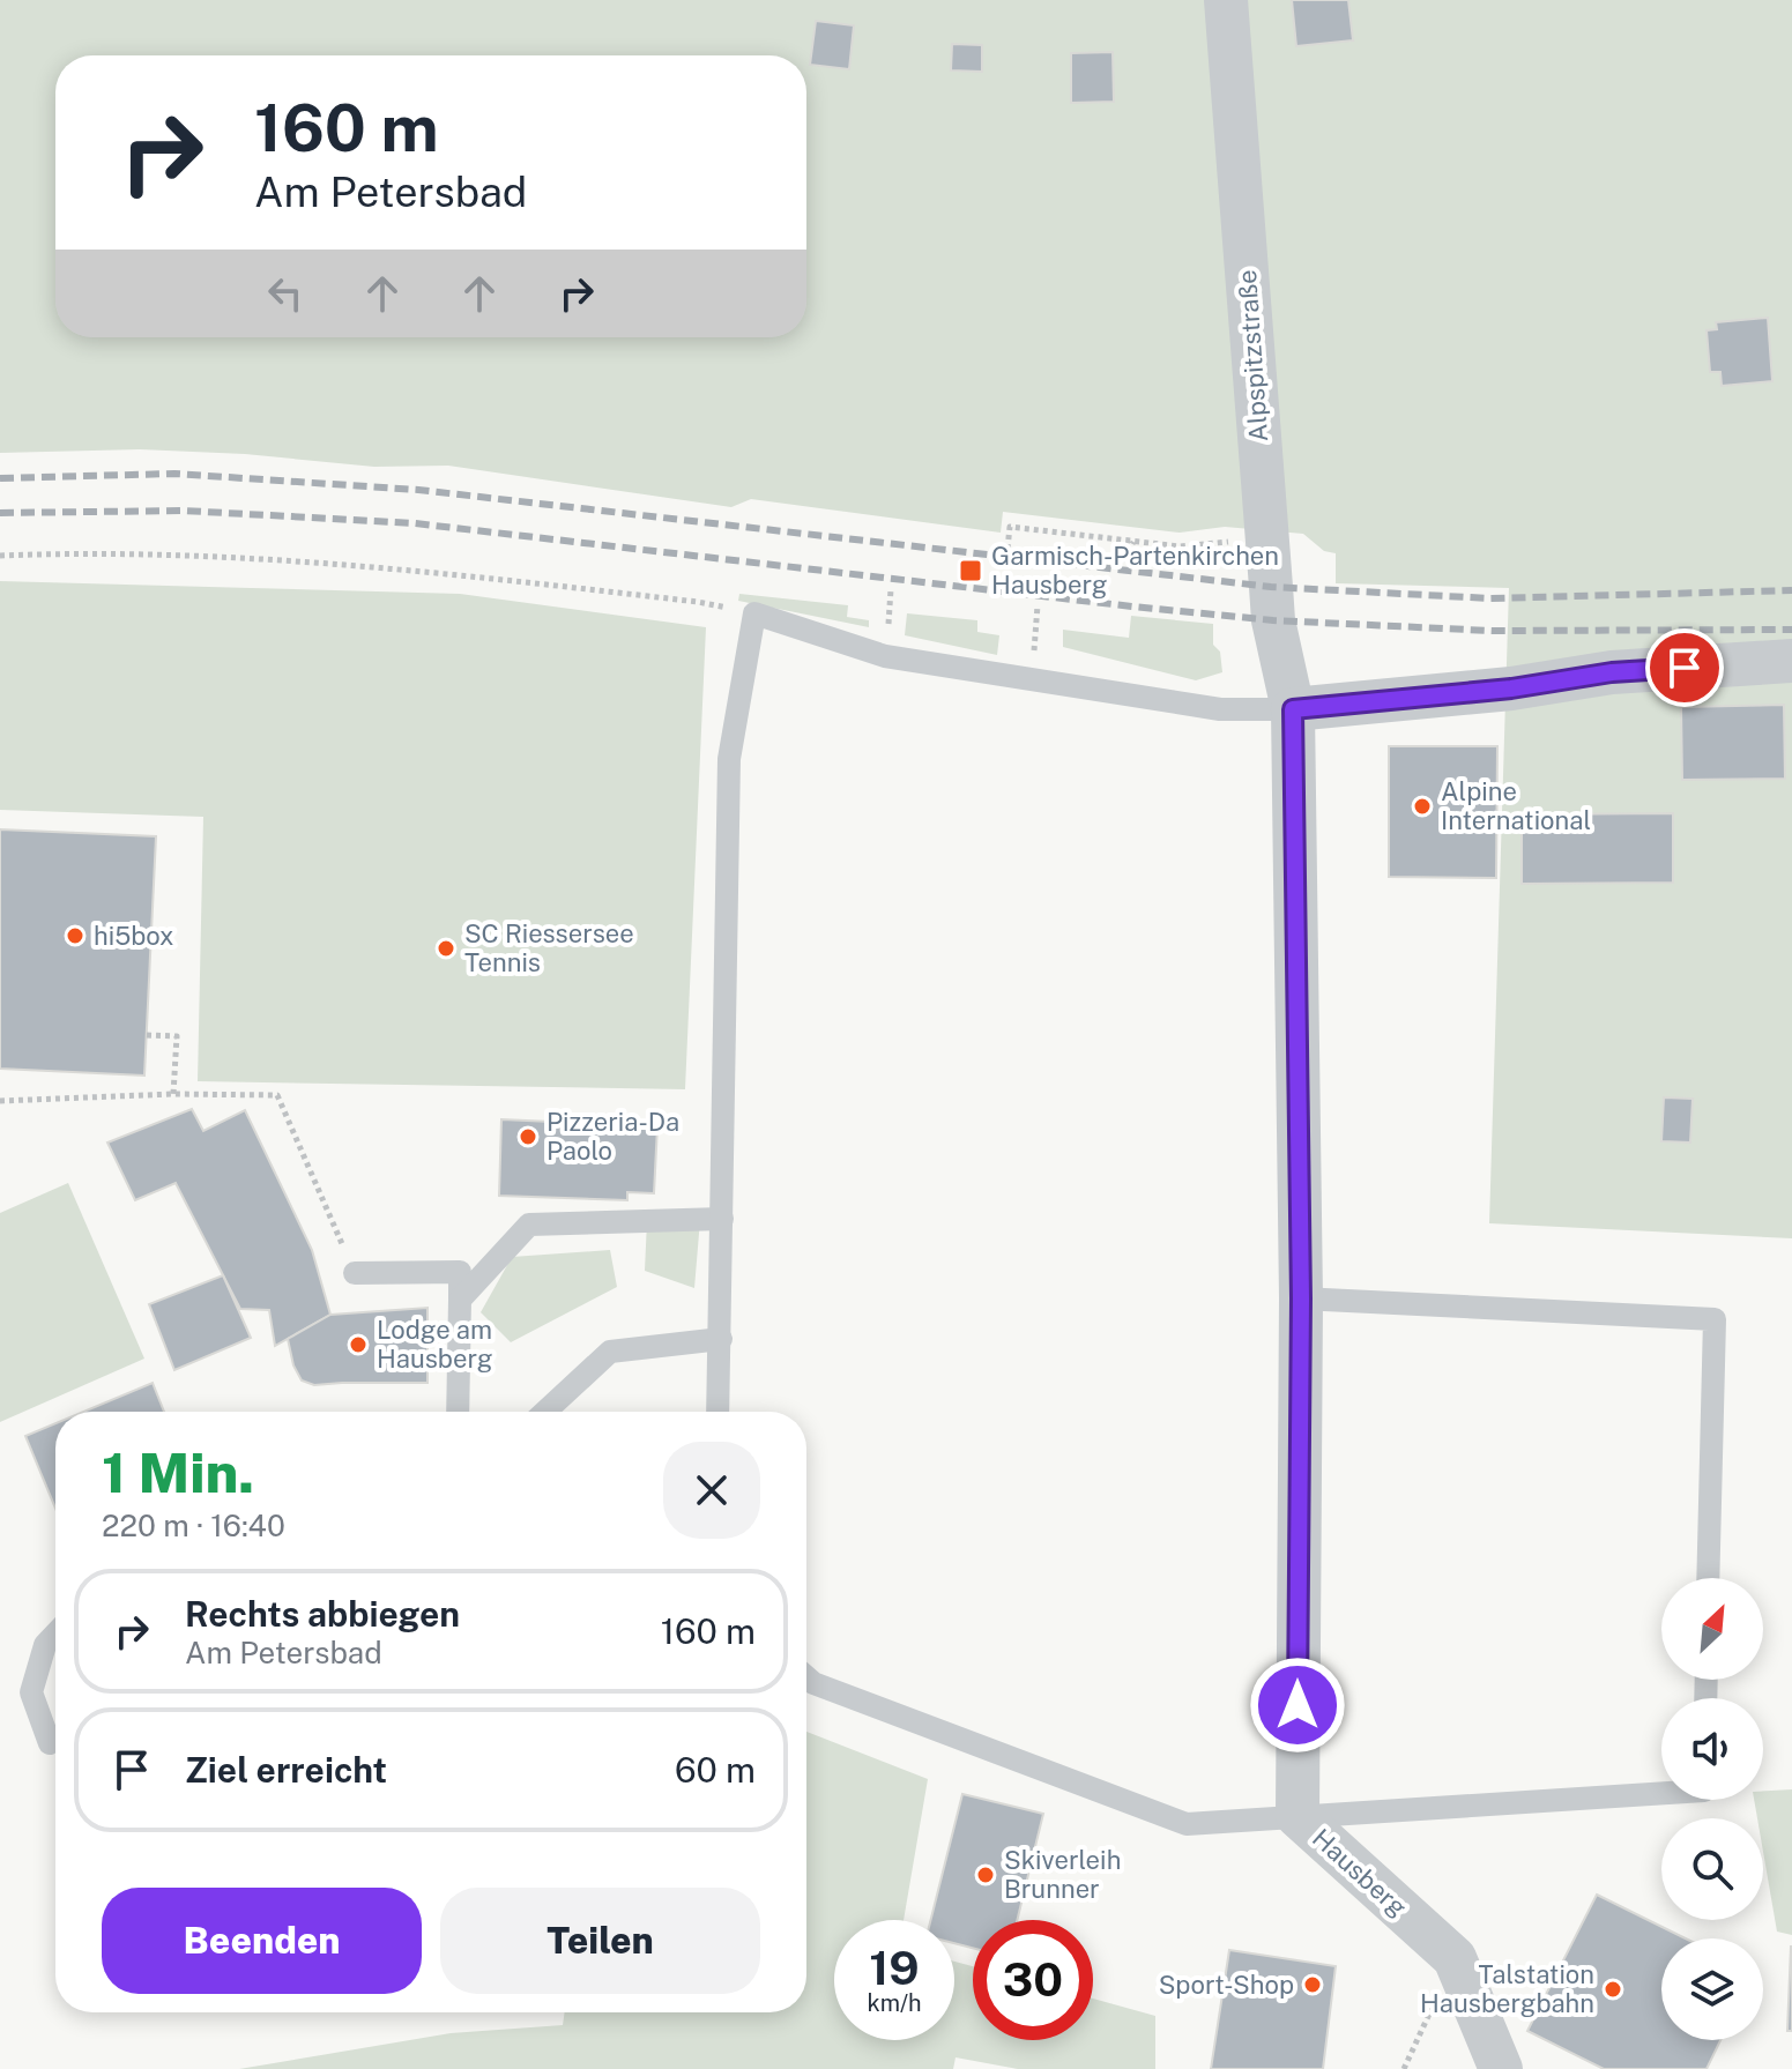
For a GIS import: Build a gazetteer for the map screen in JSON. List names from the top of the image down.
{
  "streets": {
    "street": ["Alpspitzstraße", "Hausberg"]
  },
  "crossings": [
    ["Alpspitzstraße", "Hausberg"]
  ],
  "places": {
    "transit": ["Garmisch-Partenkirchen Hausberg"],
    "other": [
      "Alpine International",
      "hi5box",
      "SC Riessersee Tennis",
      "Pizzeria-Da Paolo",
      "Lodge am Hausberg",
      "Skiverleih Brunner",
      "Sport-Shop",
      "Talstation Hausbergbahn"
    ]
  },
  "north": "top right",
  "page": {
    "turn": ["160 m", "Am Petersbad"],
    "heading": ["1 Min.", "220 m · 16:40"],
    "list": [
      {
        "name": "Rechts abbiegen",
        "note": "Am Petersbad",
        "value": "160 m"
      },
      {
        "name": "Ziel erreicht",
        "value": "60 m"
      }
    ],
    "buttons": ["Beenden", "Teilen"],
    "speed": "19 km/h",
    "limit": "30"
  }
}
